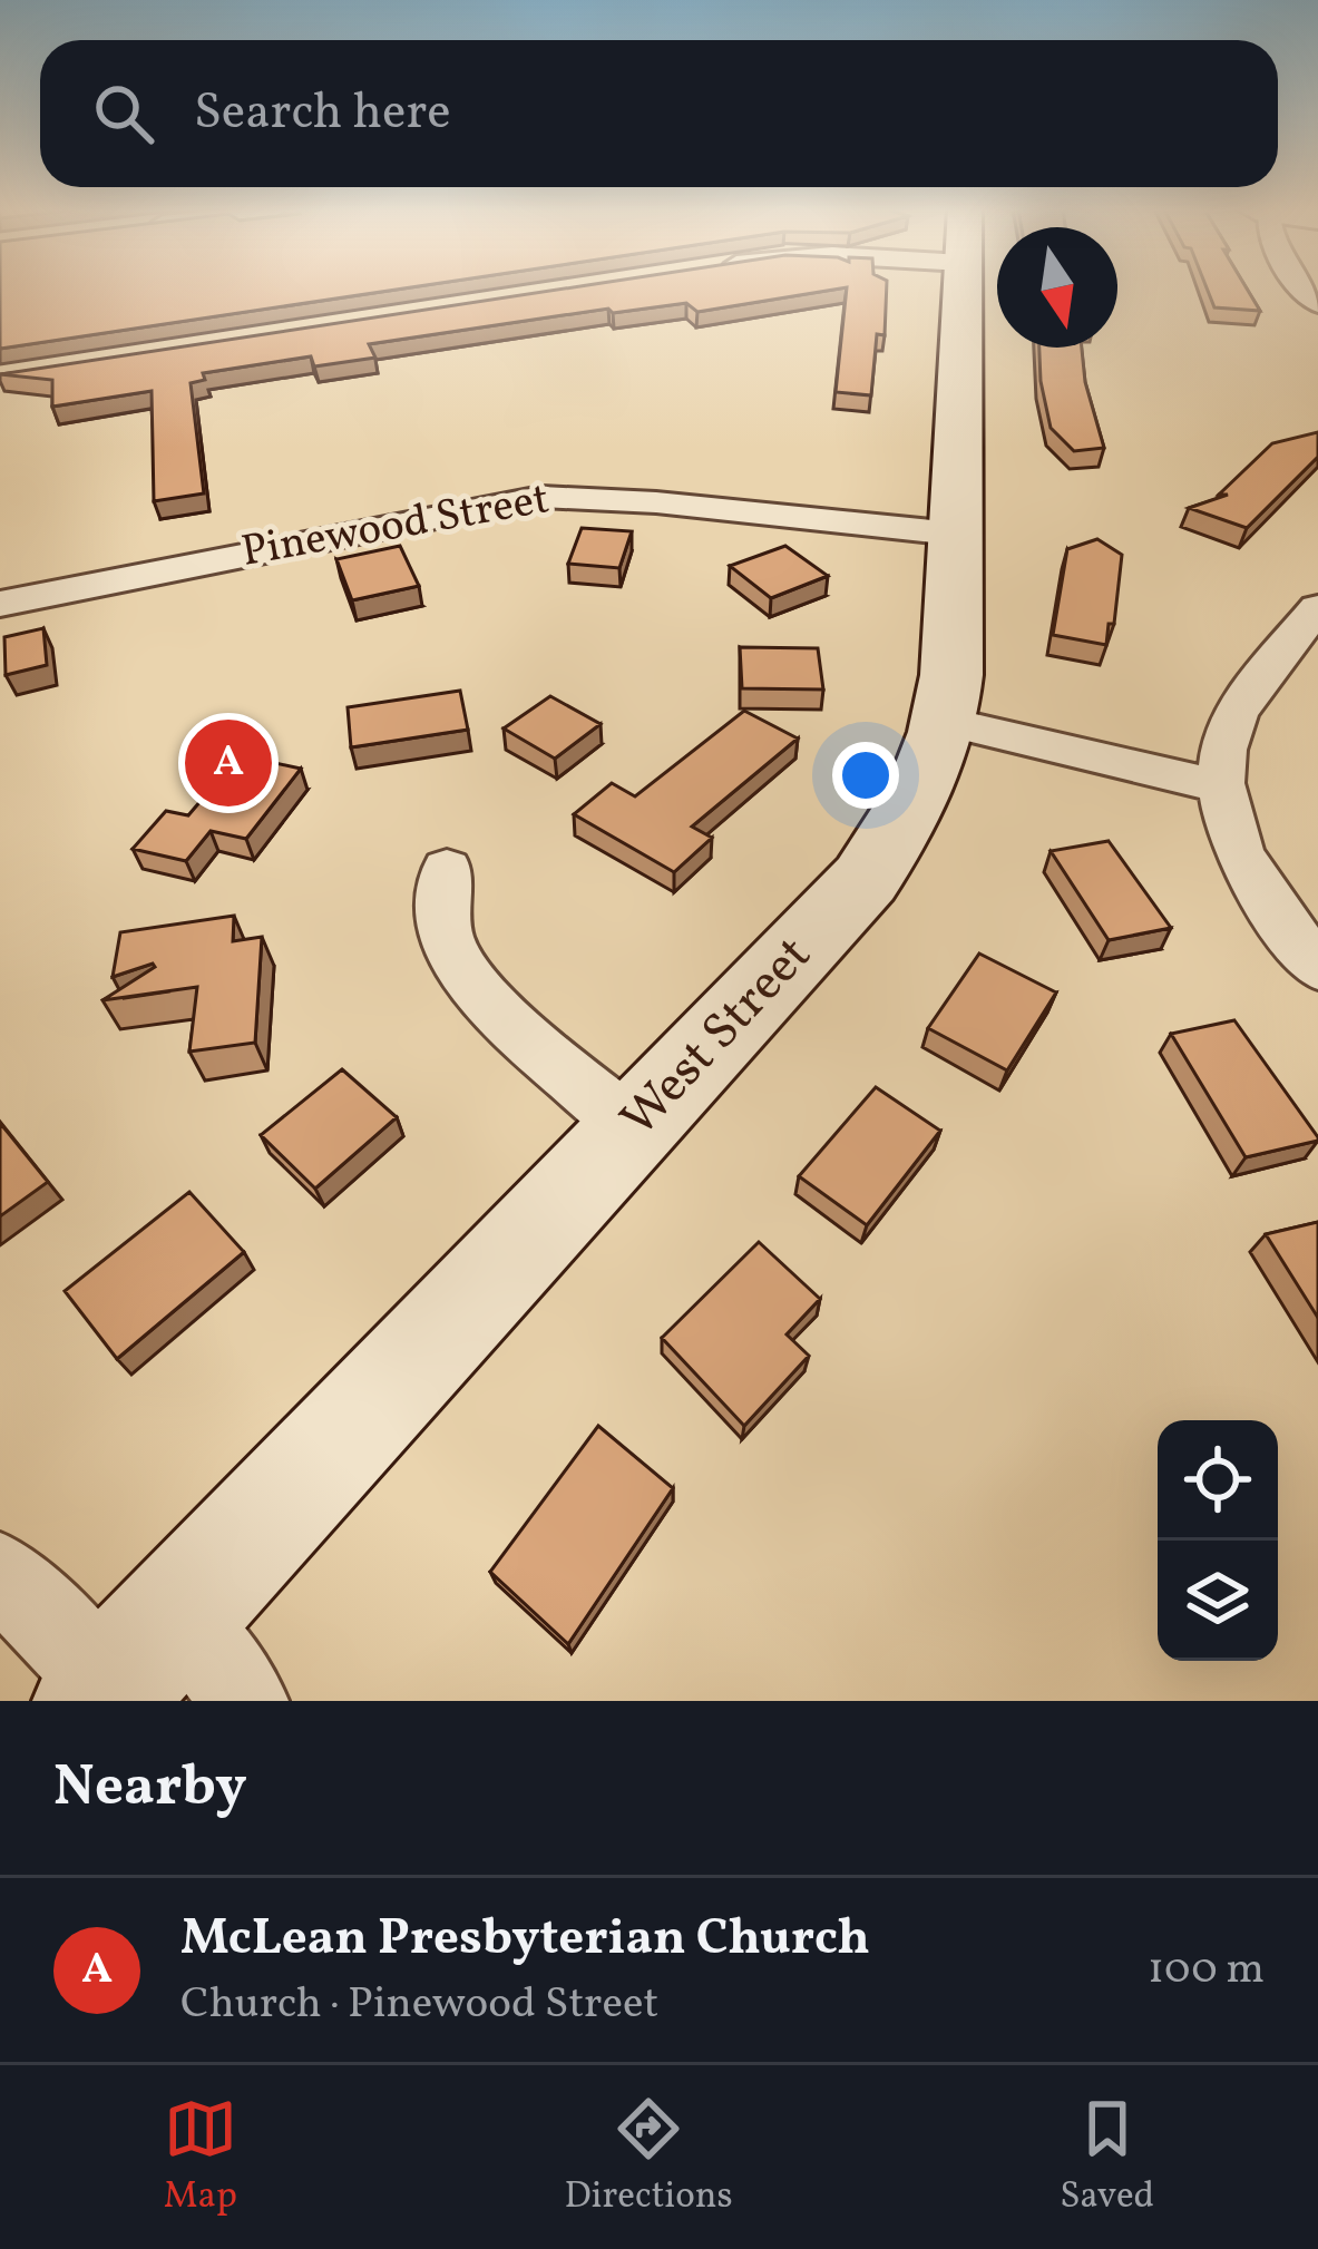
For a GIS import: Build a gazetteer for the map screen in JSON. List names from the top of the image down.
{
  "streets": {
    "main road": ["West Street"],
    "street": ["Pinewood Street"]
  },
  "crossings": [
    ["Pinewood Street", "West Street"]
  ],
  "north": "bottom",
  "page": {
    "search": "Search here",
    "pins": "A",
    "heading": "Nearby",
    "list": [
      {
        "mark": "A",
        "name": "McLean Presbyterian Church",
        "note": "Church · Pinewood Street",
        "value": "100 m"
      }
    ],
    "nav": ["Map", "Directions", "Saved"]
  }
}
